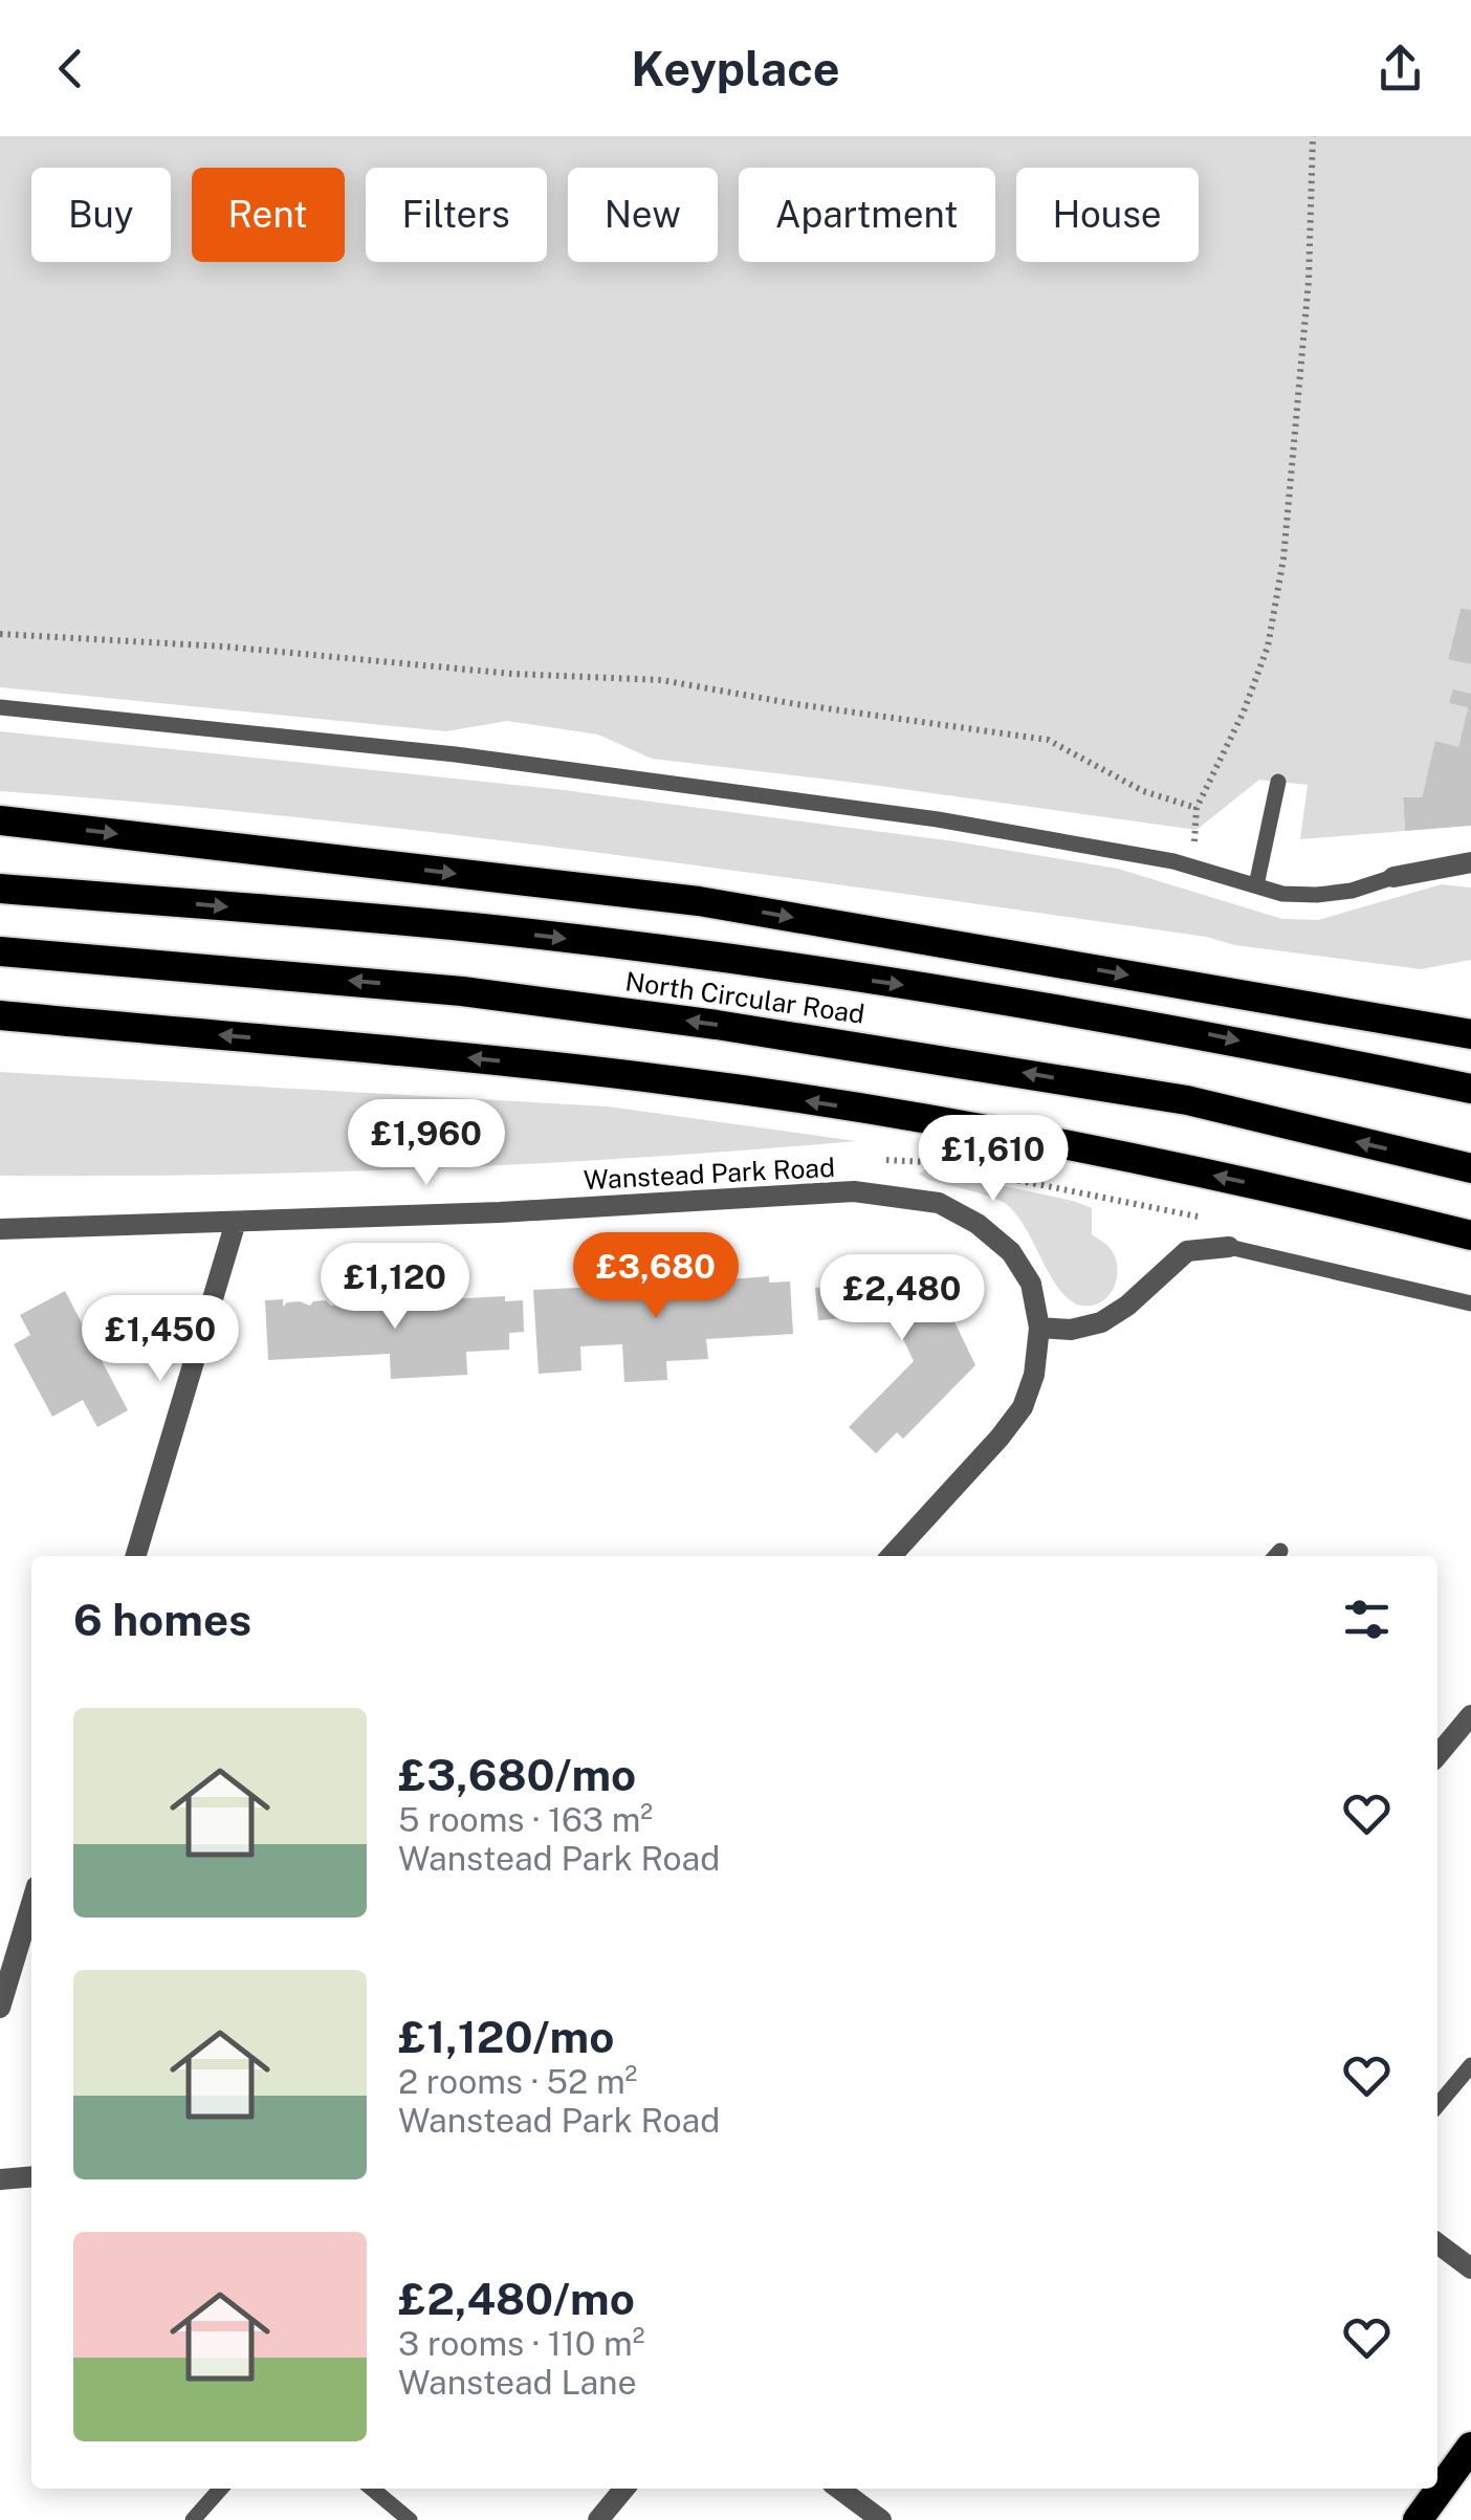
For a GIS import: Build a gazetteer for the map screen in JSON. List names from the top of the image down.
{
  "streets": {
    "highway": ["North Circular Road"],
    "street": ["Wanstead Park Road"]
  },
  "page": {
    "header": "Keyplace",
    "chip": [
      "Buy",
      "Rent",
      "Filters",
      "New",
      "Apartment",
      "House"
    ],
    "price": [
      "£1,960",
      "£1,610",
      "£3,680",
      "£1,120",
      "£2,480",
      "£1,450"
    ],
    "heading": "6 homes",
    "list": [
      {
        "name": "£3,680/mo",
        "note": "5 rooms · 163 m² · Wanstead Park Road"
      },
      {
        "name": "£1,120/mo",
        "note": "2 rooms · 52 m² · Wanstead Park Road"
      },
      {
        "name": "£2,480/mo",
        "note": "3 rooms · 110 m² · Wanstead Lane"
      }
    ]
  }
}
